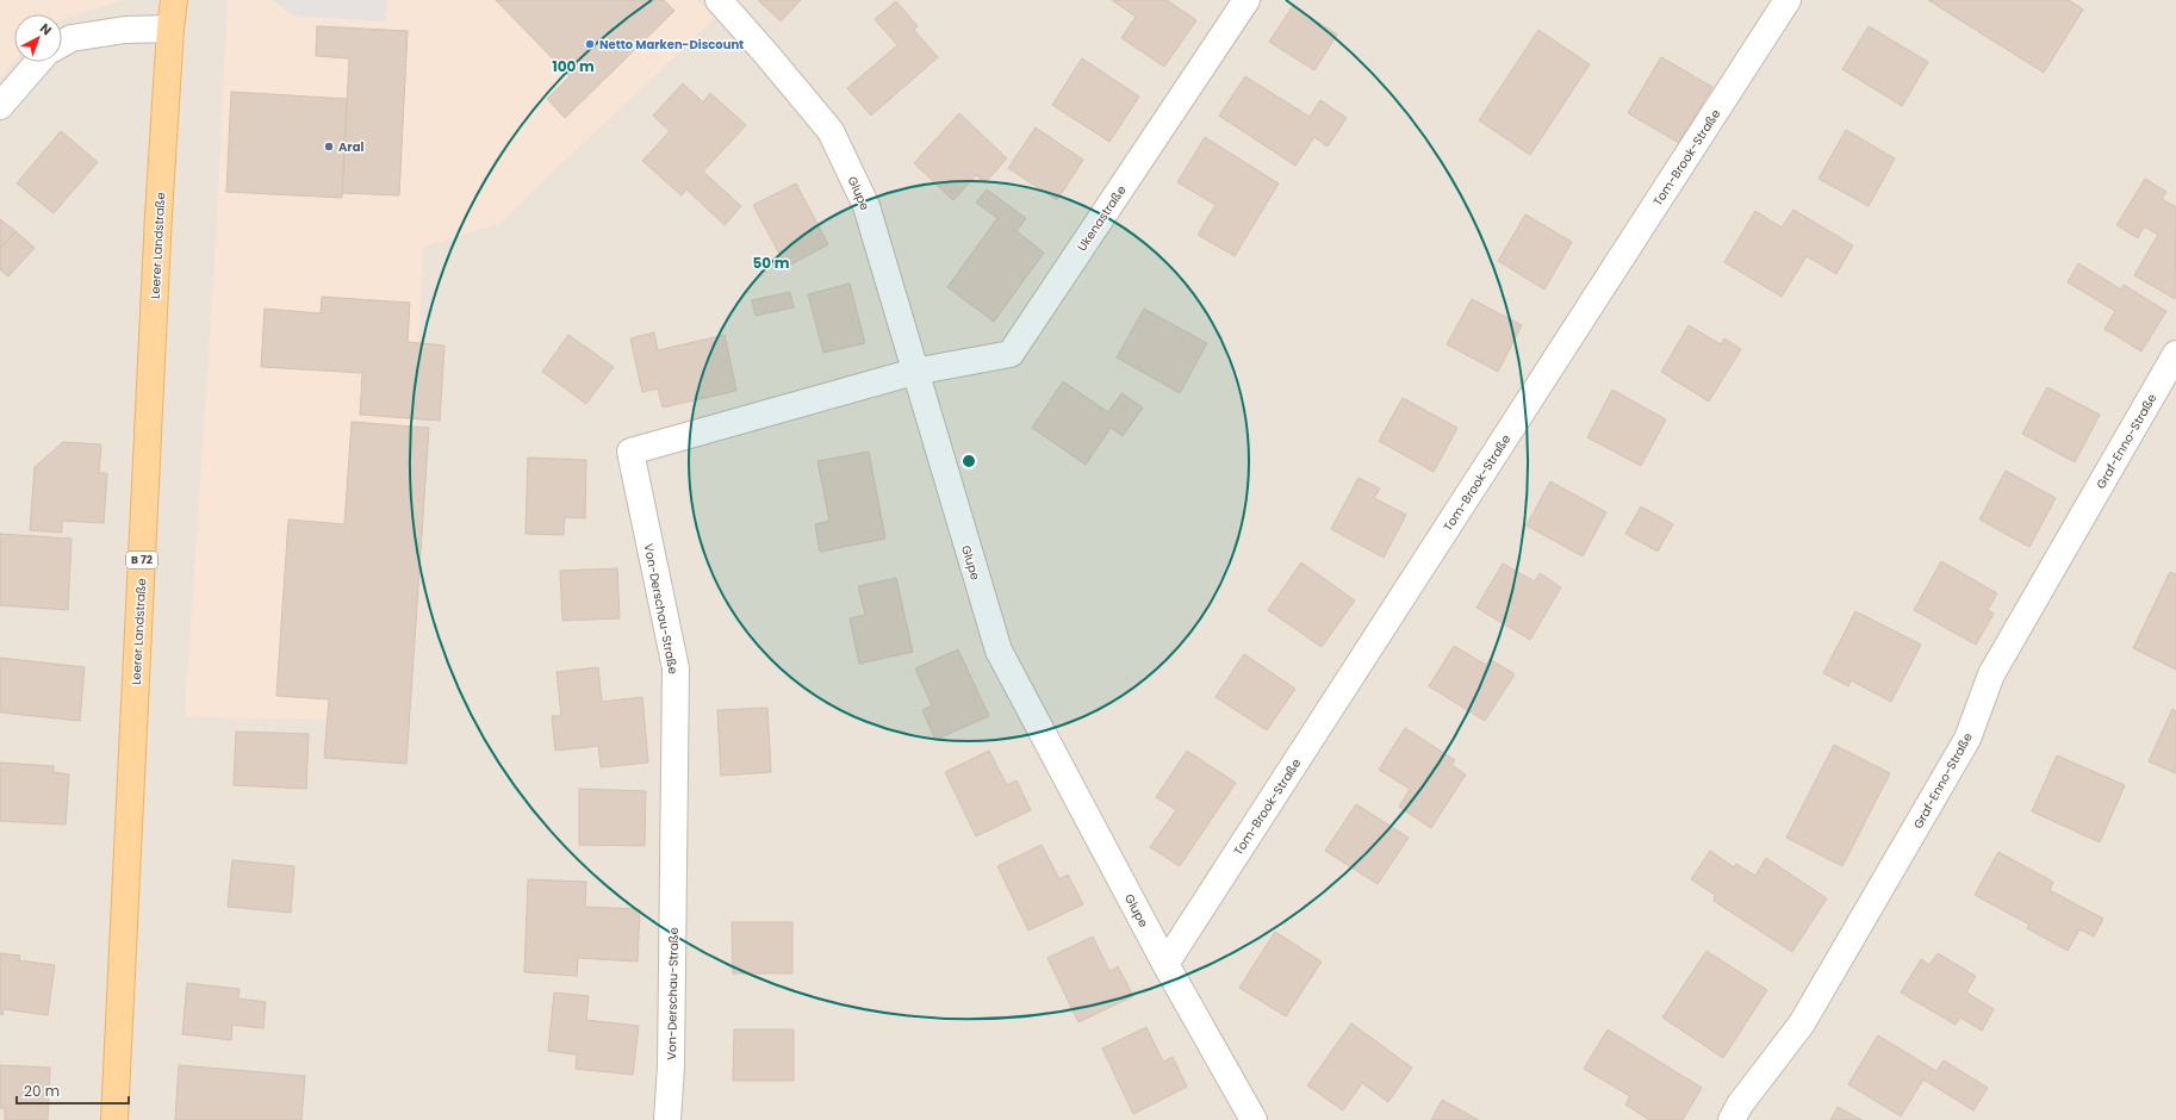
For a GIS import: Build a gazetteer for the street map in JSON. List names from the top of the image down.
{
  "streets": {
    "main road": ["Leerer Landstraße", "B 72"],
    "street": [
      "Tom-Brook-Straße",
      "Glupe",
      "Ukenastraße",
      "Graf-Enno-Straße",
      "Von-Derschau-Straße"
    ]
  },
  "crossings": [
    ["Tom-Brook-Straße", "Glupe"],
    ["Glupe", "Ukenastraße"],
    ["Glupe", "Von-Derschau-Straße"],
    ["Ukenastraße", "Von-Derschau-Straße"]
  ],
  "places": ["Netto Marken-Discount", "Aral"],
  "scale_bar": "20 m",
  "north": "top right",
  "rings": ["100 m", "50 m"]
}
